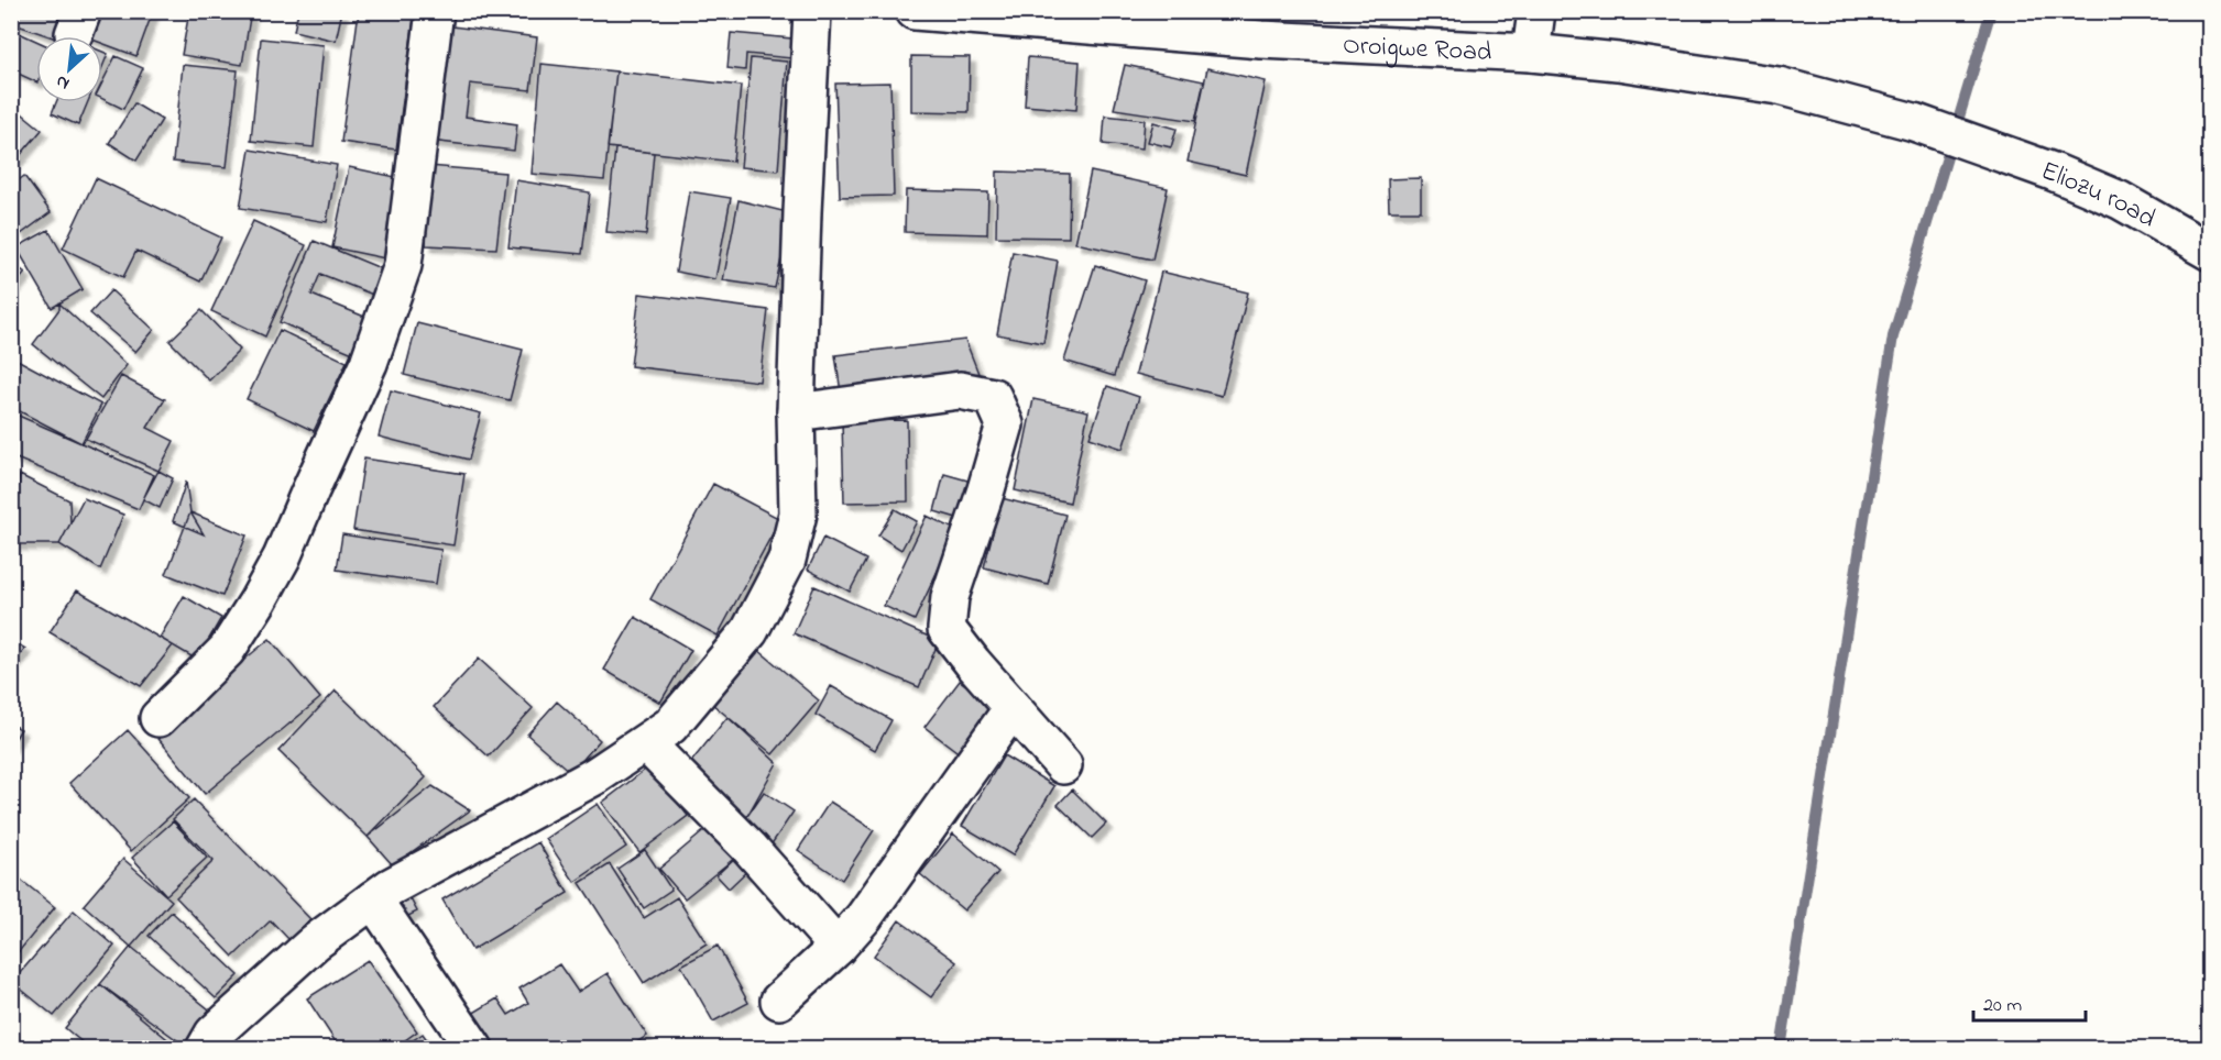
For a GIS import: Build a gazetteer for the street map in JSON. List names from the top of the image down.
{
  "streets": {
    "street": ["Oroigwe Road", "Eliozu road"]
  },
  "crossings": [
    ["Oroigwe Road", "Eliozu road"]
  ],
  "scale_bar": "20 m",
  "north": "bottom left"
}
